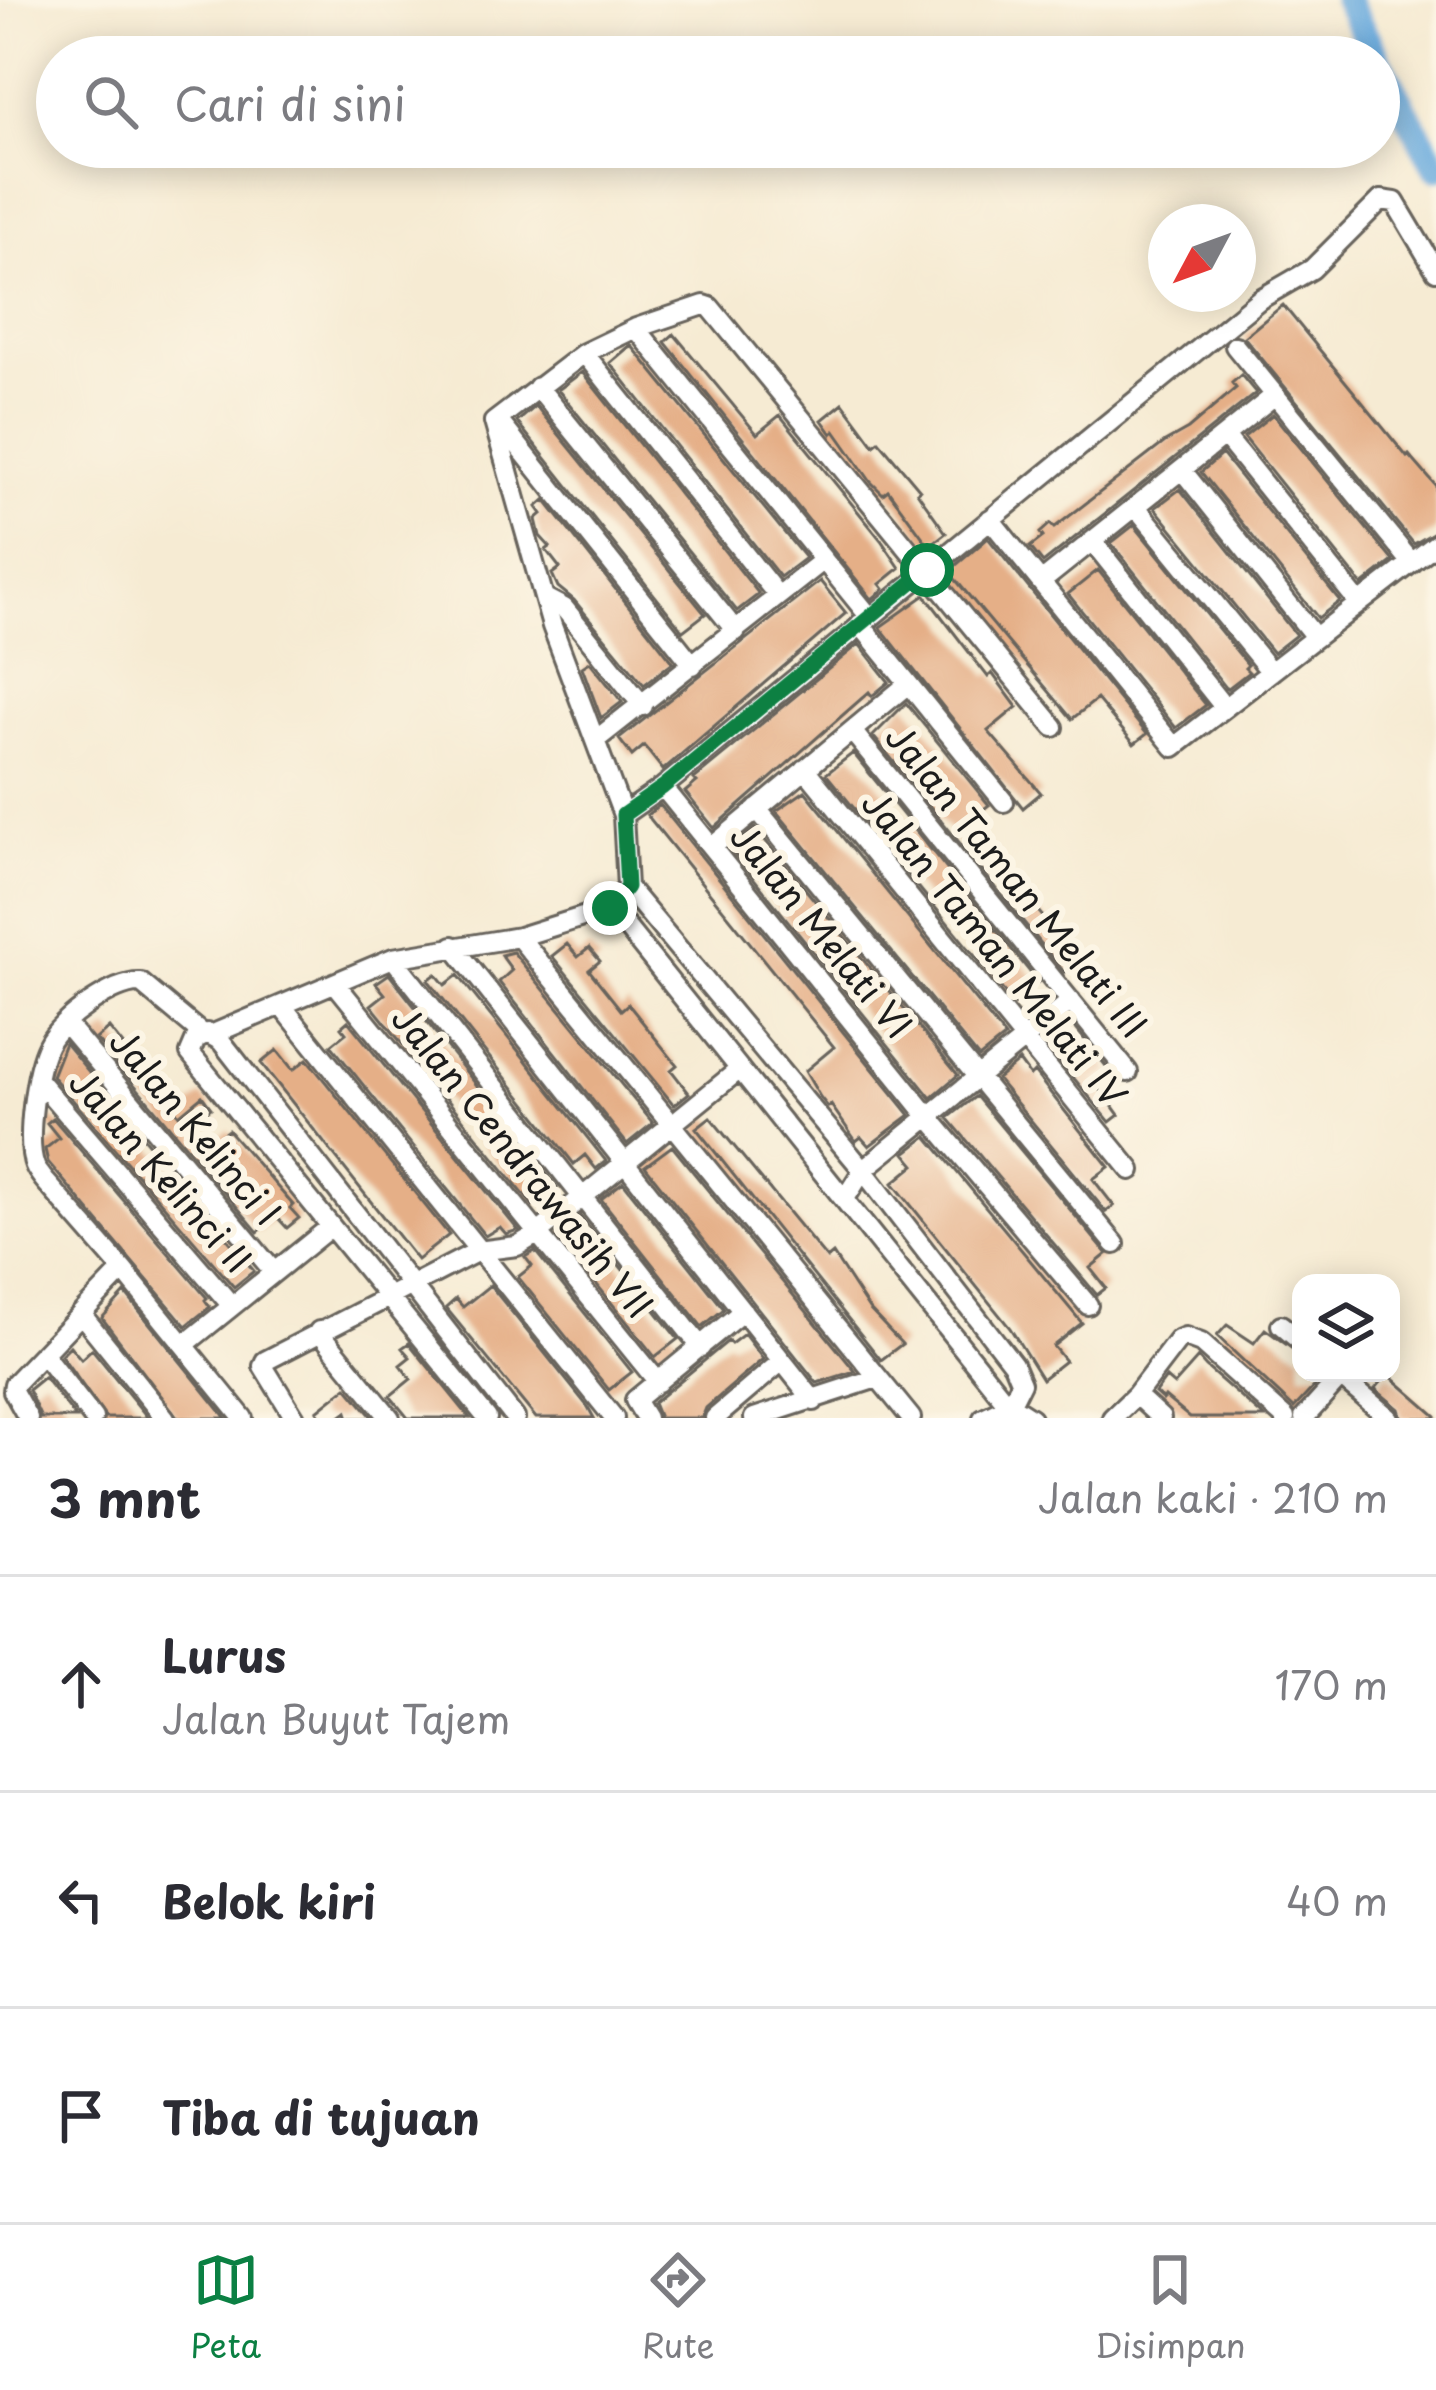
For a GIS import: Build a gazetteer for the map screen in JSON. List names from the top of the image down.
{
  "streets": {
    "street": [
      "Jalan Taman Melati III",
      "Jalan Melati VI",
      "Jalan Taman Melati IV",
      "Jalan Kelinci I",
      "Jalan Cendrawasih VII",
      "Jalan Kelinci II"
    ]
  },
  "north": "bottom left",
  "page": {
    "search": "Cari di sini",
    "heading": ["3 mnt", "Jalan kaki · 210 m"],
    "list": [
      ["Lurus", "Jalan Buyut Tajem", "170 m"],
      ["Belok kiri", "40 m"],
      "Tiba di tujuan"
    ],
    "nav": ["Peta", "Rute", "Disimpan"]
  }
}
